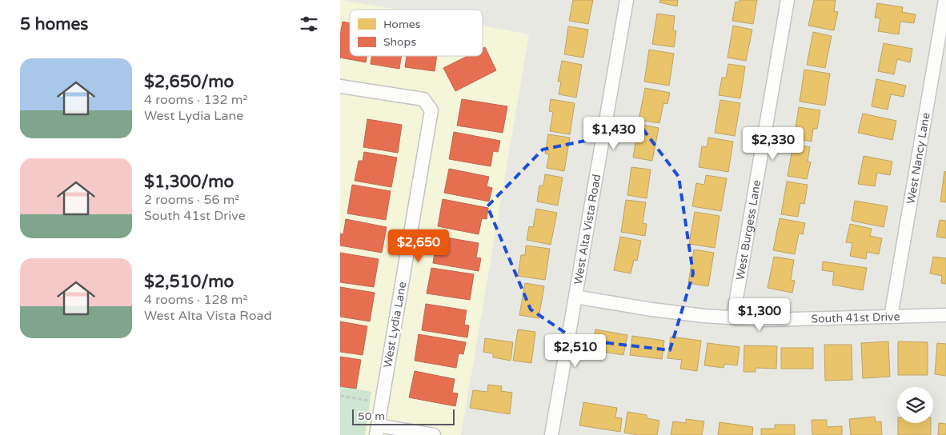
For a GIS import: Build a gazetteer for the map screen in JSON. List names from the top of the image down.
{
  "streets": {
    "street": [
      "West Nancy Lane",
      "West Alta Vista Road",
      "West Burgess Lane",
      "South 41st Drive",
      "West Lydia Lane"
    ]
  },
  "crossings": [
    ["West Nancy Lane", "South 41st Drive"],
    ["West Alta Vista Road", "South 41st Drive"],
    ["West Burgess Lane", "South 41st Drive"]
  ],
  "legend": ["Homes", "Shops"],
  "scale_bar": "50 m",
  "page": {
    "heading": "5 homes",
    "list": [
      {
        "name": "$2,650/mo",
        "note": "4 rooms · 132 m² · West Lydia Lane"
      },
      {
        "name": "$1,300/mo",
        "note": "2 rooms · 56 m² · South 41st Drive"
      },
      {
        "name": "$2,510/mo",
        "note": "4 rooms · 128 m² · West Alta Vista Road"
      }
    ],
    "price": [
      "$1,430",
      "$2,330",
      "$2,650",
      "$1,300",
      "$2,510"
    ],
    "scale": "50 m"
  }
}
